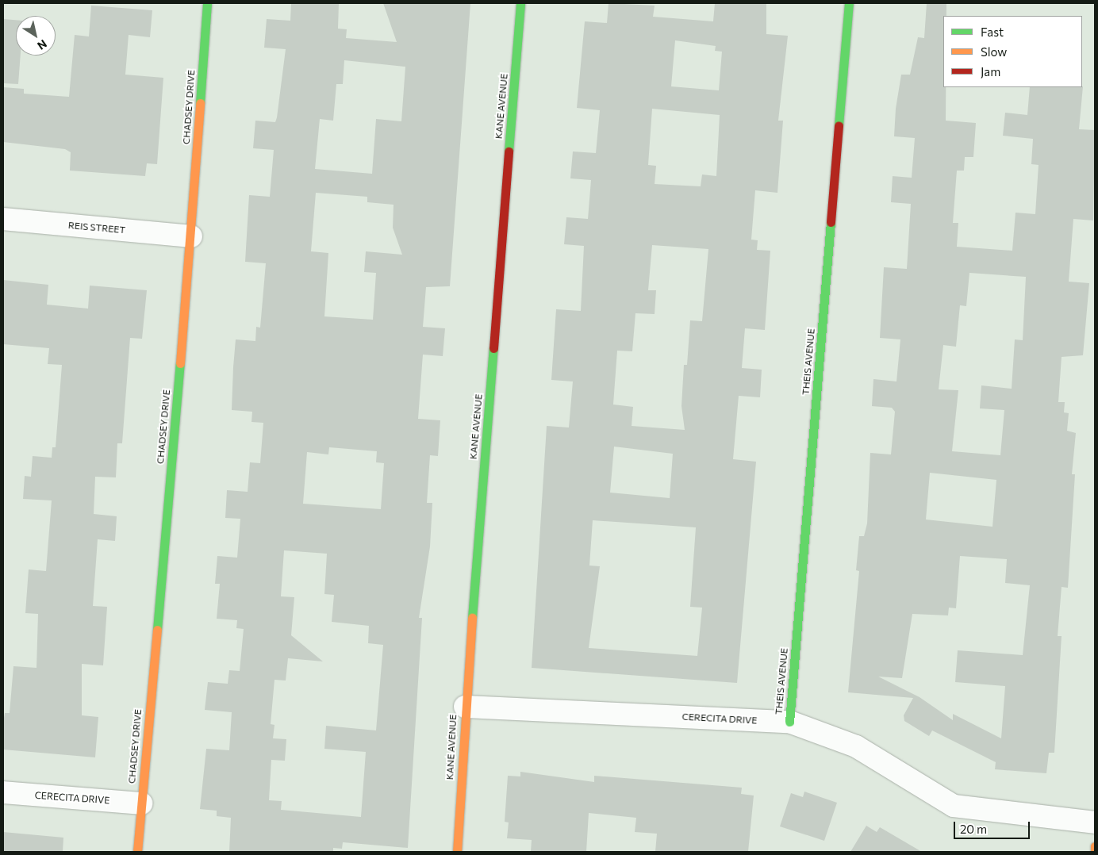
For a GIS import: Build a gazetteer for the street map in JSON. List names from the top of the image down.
{
  "streets": {
    "street": [
      "KANE AVENUE",
      "CHADSEY DRIVE",
      "REIS STREET",
      "THEIS AVENUE",
      "CERECITA DRIVE"
    ]
  },
  "crossings": [
    ["KANE AVENUE", "CERECITA DRIVE"],
    ["CHADSEY DRIVE", "REIS STREET"],
    ["CHADSEY DRIVE", "CERECITA DRIVE"],
    ["THEIS AVENUE", "CERECITA DRIVE"]
  ],
  "legend": ["Fast", "Slow", "Jam"],
  "scale_bar": "20 m",
  "north": "bottom right"
}
